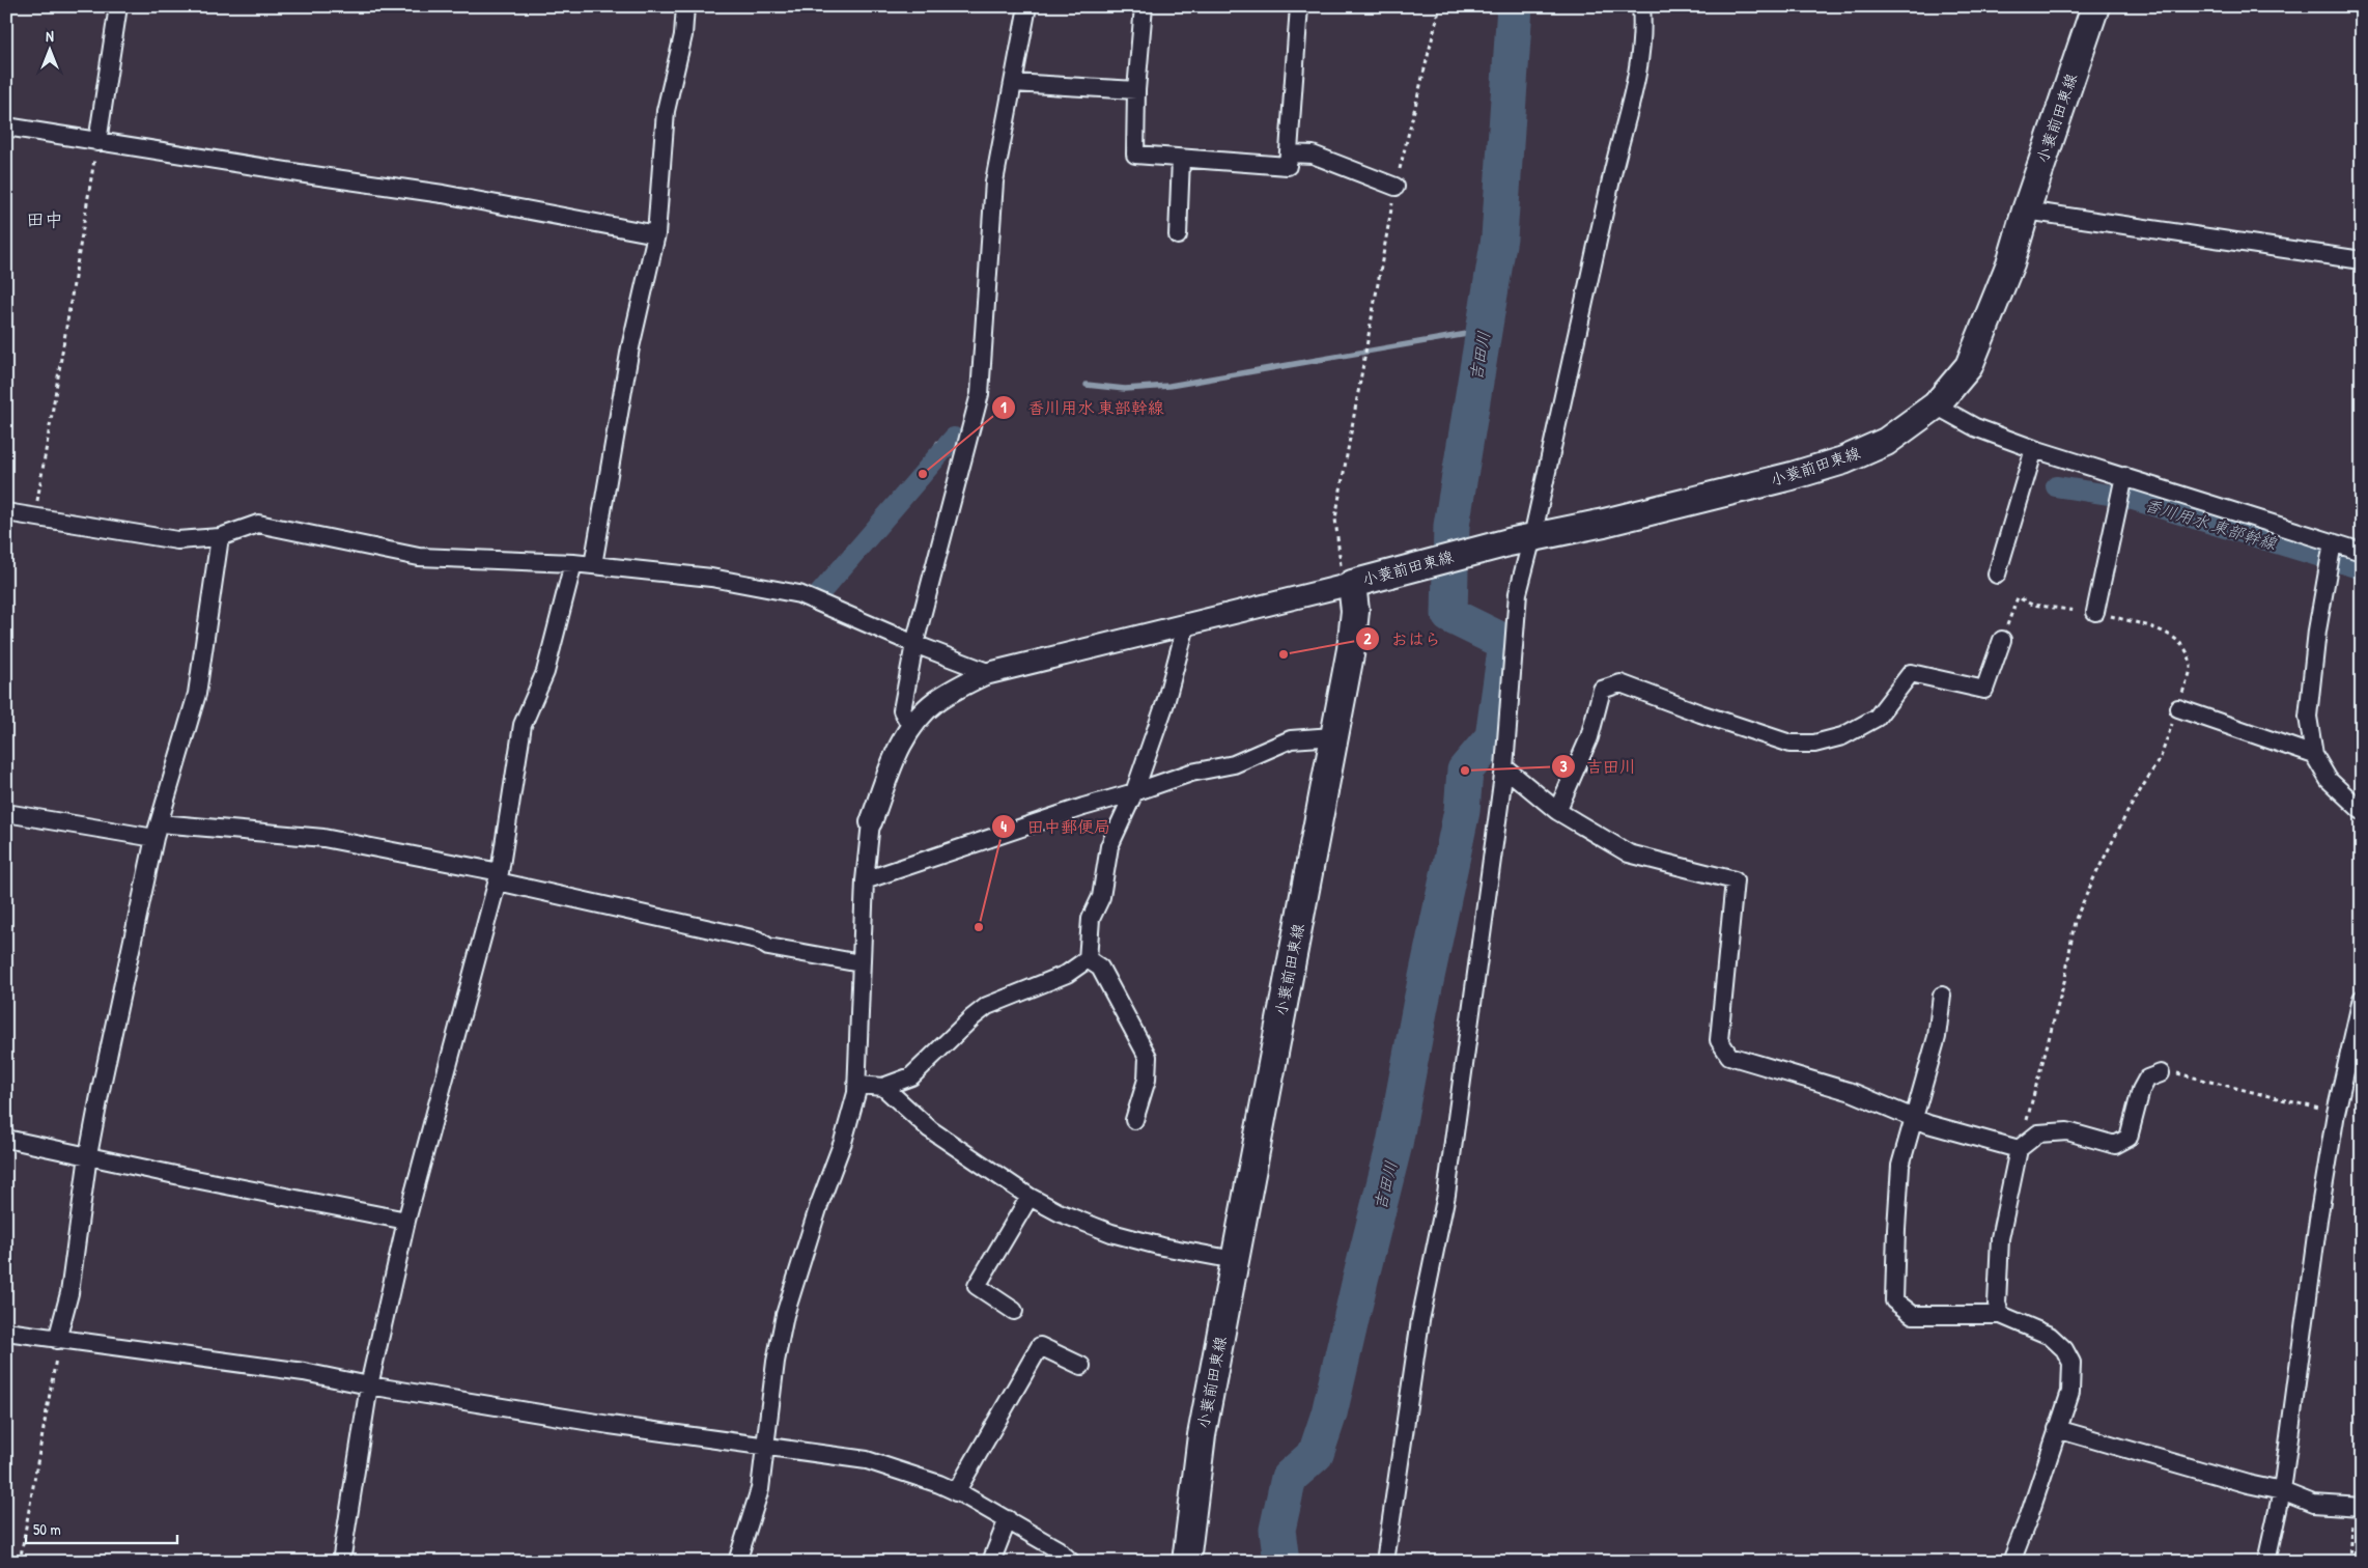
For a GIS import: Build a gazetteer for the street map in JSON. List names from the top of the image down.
{
  "streets": {
    "main road": ["小蓑前田東線"]
  },
  "districts": ["田中"],
  "water": ["吉田川", "香川用水 東部幹線"],
  "places": [
    "香川用水 東部幹線",
    "おはら",
    "吉田川",
    "田中郵便局"
  ],
  "scale_bar": "50 m",
  "north": "top"
}
